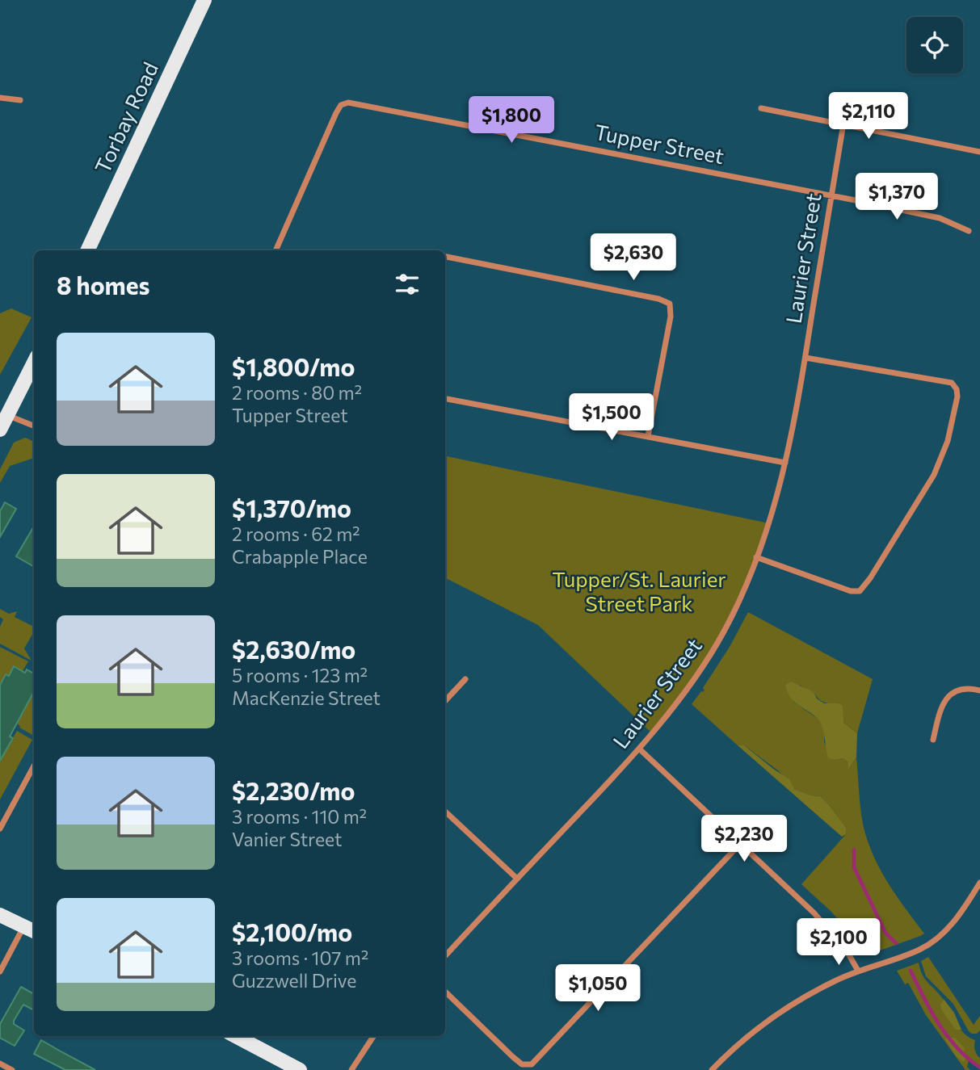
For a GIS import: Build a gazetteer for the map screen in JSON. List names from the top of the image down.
{
  "streets": {
    "main road": ["Torbay Road"],
    "street": ["Tupper Street", "Laurier Street"]
  },
  "crossings": [
    ["Tupper Street", "Laurier Street"]
  ],
  "parks": ["Tupper/St. Laurier Street Park"],
  "page": {
    "price": [
      "$2,110",
      "$1,800",
      "$1,370",
      "$2,630",
      "$1,500",
      "$2,230",
      "$2,100",
      "$1,050"
    ],
    "heading": "8 homes",
    "list": [
      {
        "name": "$1,800/mo",
        "note": "2 rooms · 80 m² · Tupper Street"
      },
      {
        "name": "$1,370/mo",
        "note": "2 rooms · 62 m² · Crabapple Place"
      },
      {
        "name": "$2,630/mo",
        "note": "5 rooms · 123 m² · MacKenzie Street"
      },
      {
        "name": "$2,230/mo",
        "note": "3 rooms · 110 m² · Vanier Street"
      },
      {
        "name": "$2,100/mo",
        "note": "3 rooms · 107 m² · Guzzwell Drive"
      }
    ]
  }
}
